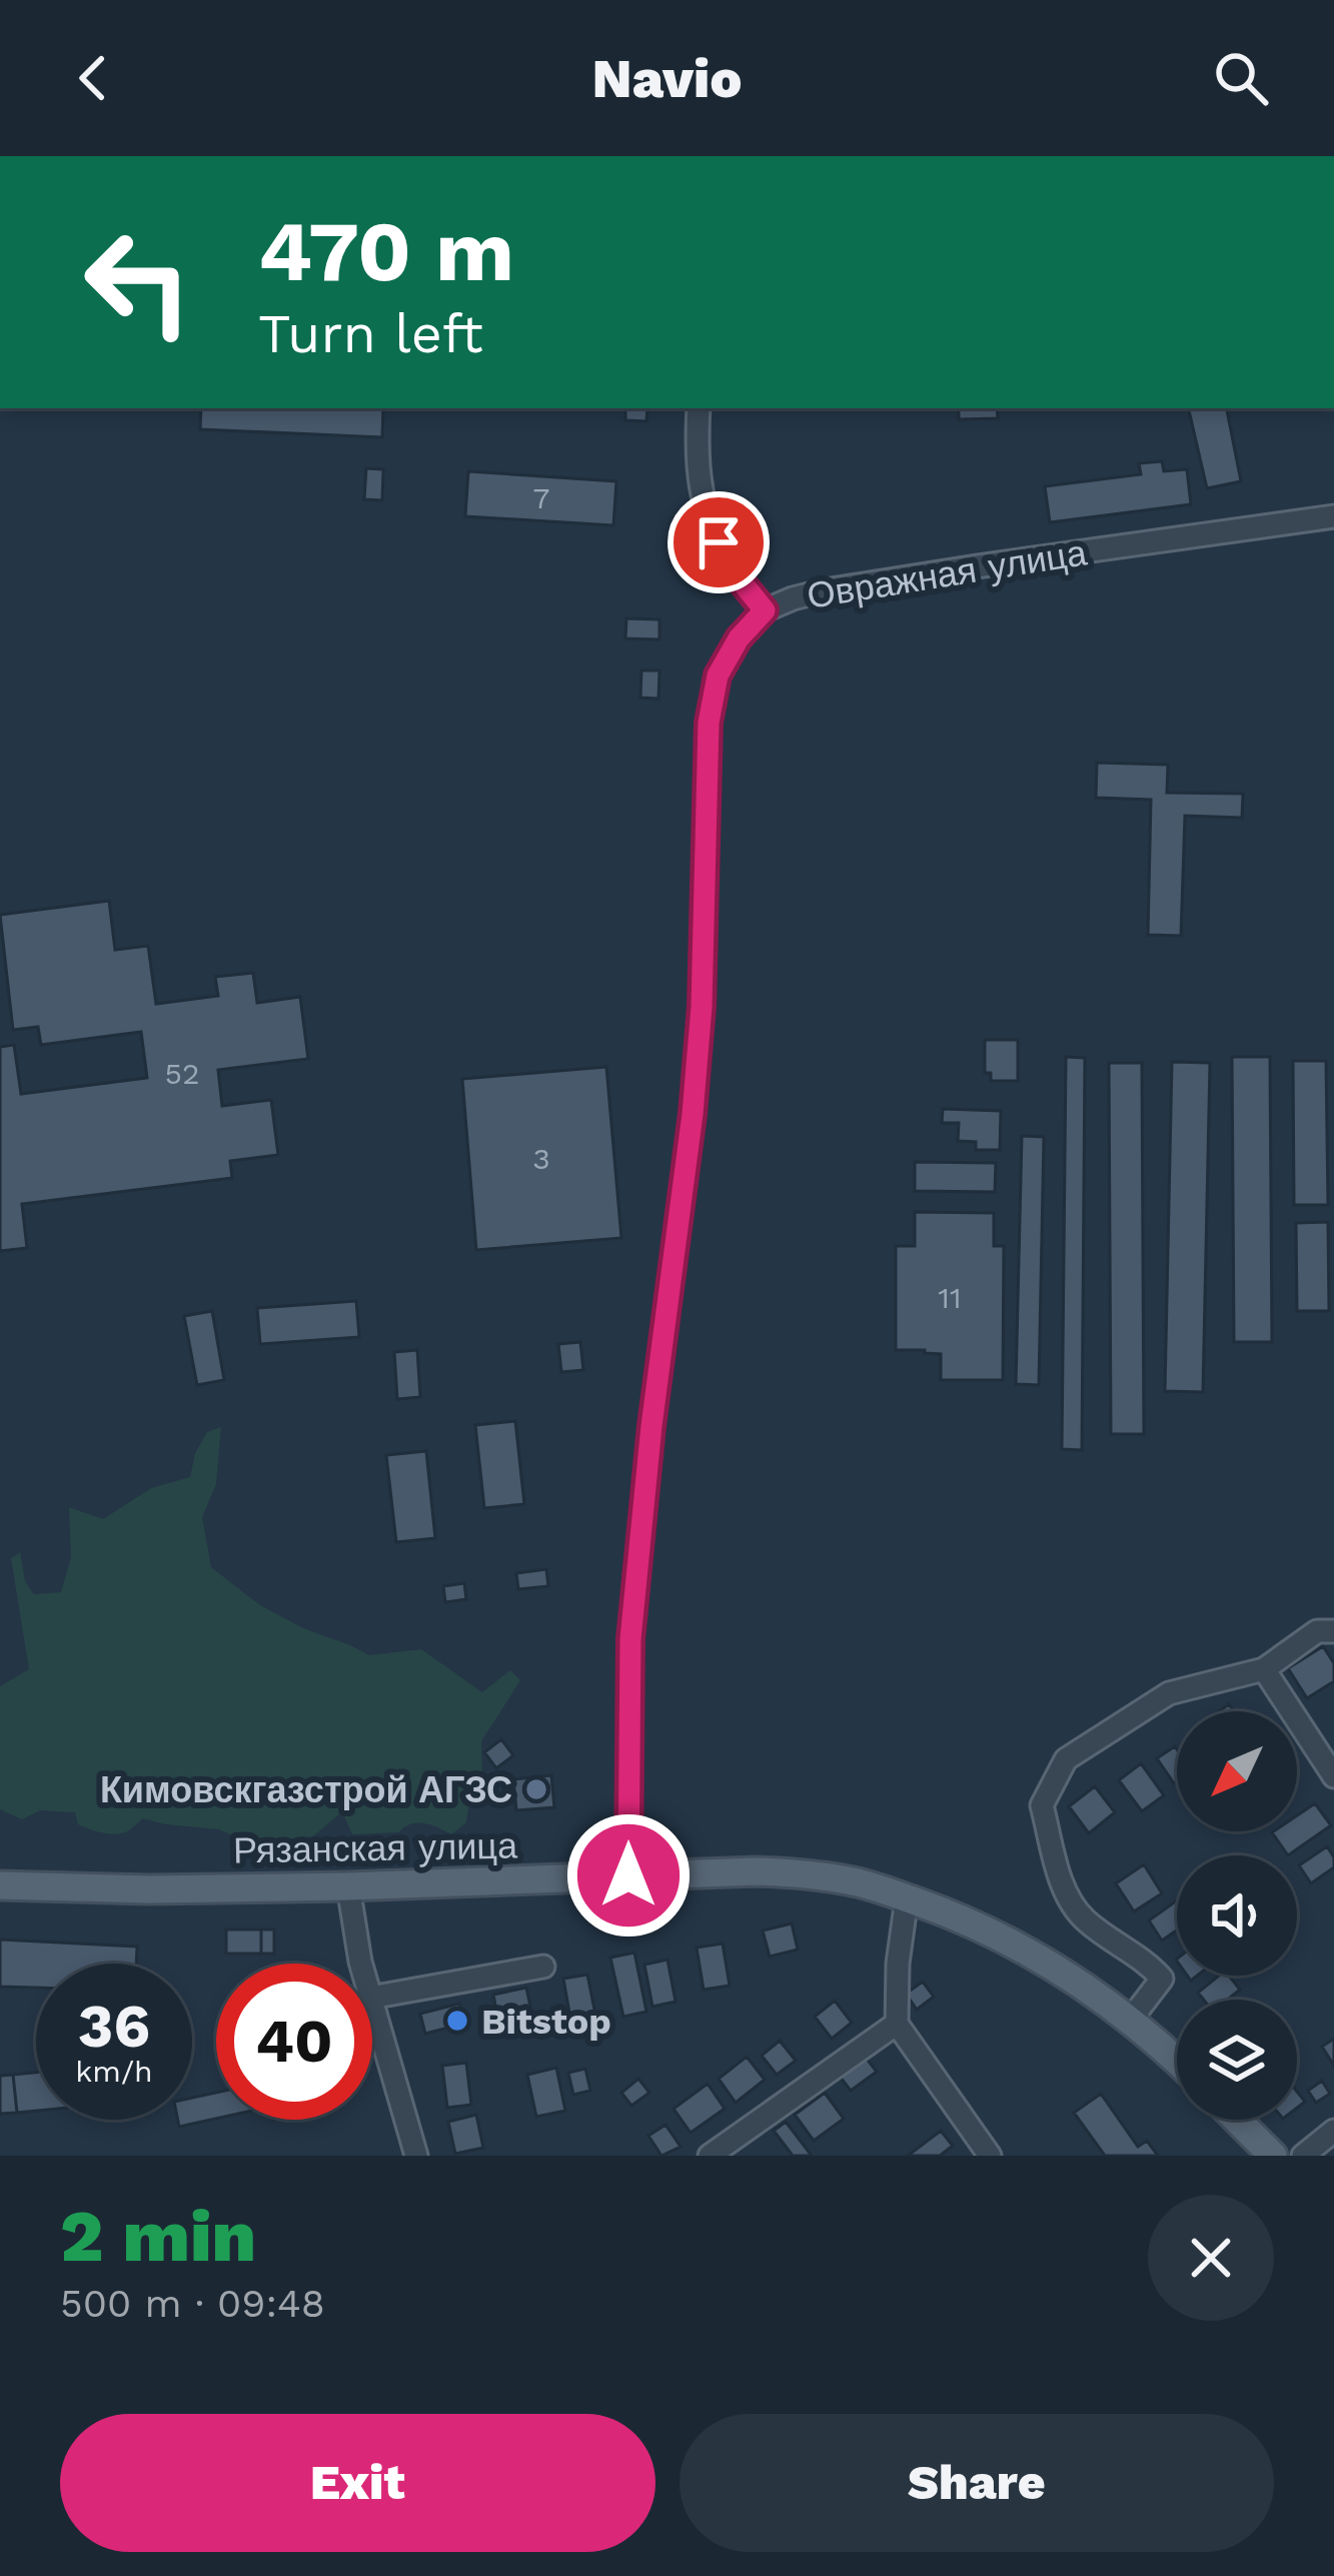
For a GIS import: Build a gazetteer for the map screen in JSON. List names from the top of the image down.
{
  "streets": {
    "main road": ["Рязанская улица"],
    "street": ["Овражная улица"]
  },
  "crossings": [
    ["Овражная улица", "Рязанская улица"]
  ],
  "places": ["Кимовскгазстрой АГЗС", "Bitstop"],
  "house_numbers": [
    "7",
    "52",
    "3",
    "11"
  ],
  "north": "bottom left",
  "page": {
    "header": "Navio",
    "turn": ["470 m", "Turn left"],
    "speed": "36 km/h",
    "limit": "40",
    "heading": ["2 min", "500 m · 09:48"],
    "buttons": ["Exit", "Share"]
  }
}
